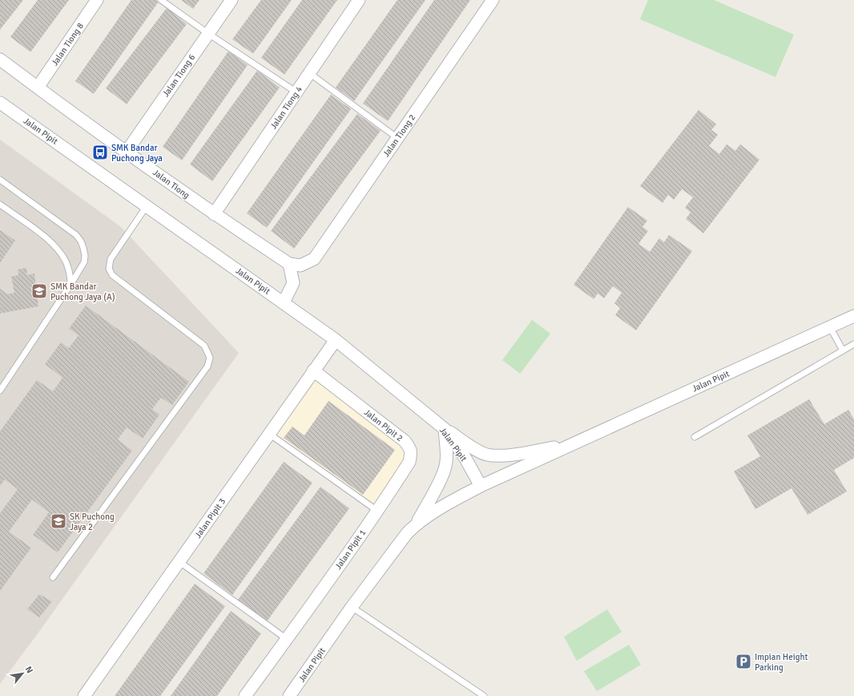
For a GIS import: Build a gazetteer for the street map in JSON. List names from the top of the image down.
{
  "streets": {
    "street": [
      "Jalan Tiong 8",
      "Jalan Tiong 6",
      "Jalan Tiong 4",
      "Jalan Pipit",
      "Jalan Tiong 2",
      "Jalan Tiong",
      "Jalan Pipit 2",
      "Jalan Pipit 3",
      "Jalan Pipit 1"
    ]
  },
  "crossings": [
    ["Jalan Tiong 8", "Jalan Tiong"],
    ["Jalan Tiong 6", "Jalan Tiong"],
    ["Jalan Tiong 4", "Jalan Tiong"],
    ["Jalan Pipit", "Jalan Pipit 3"],
    ["Jalan Tiong 2", "Jalan Tiong"],
    ["Jalan Pipit 2", "Jalan Pipit 3"],
    ["Jalan Pipit 2", "Jalan Pipit 1"]
  ],
  "places": {
    "bus stop": ["SMK Bandar Puchong Jaya"],
    "school or university": ["SMK Bandar Puchong Jaya (A)", "SK Puchong Jaya 2"],
    "parking": ["Impian Height Parking"]
  },
  "north": "top right"
}
